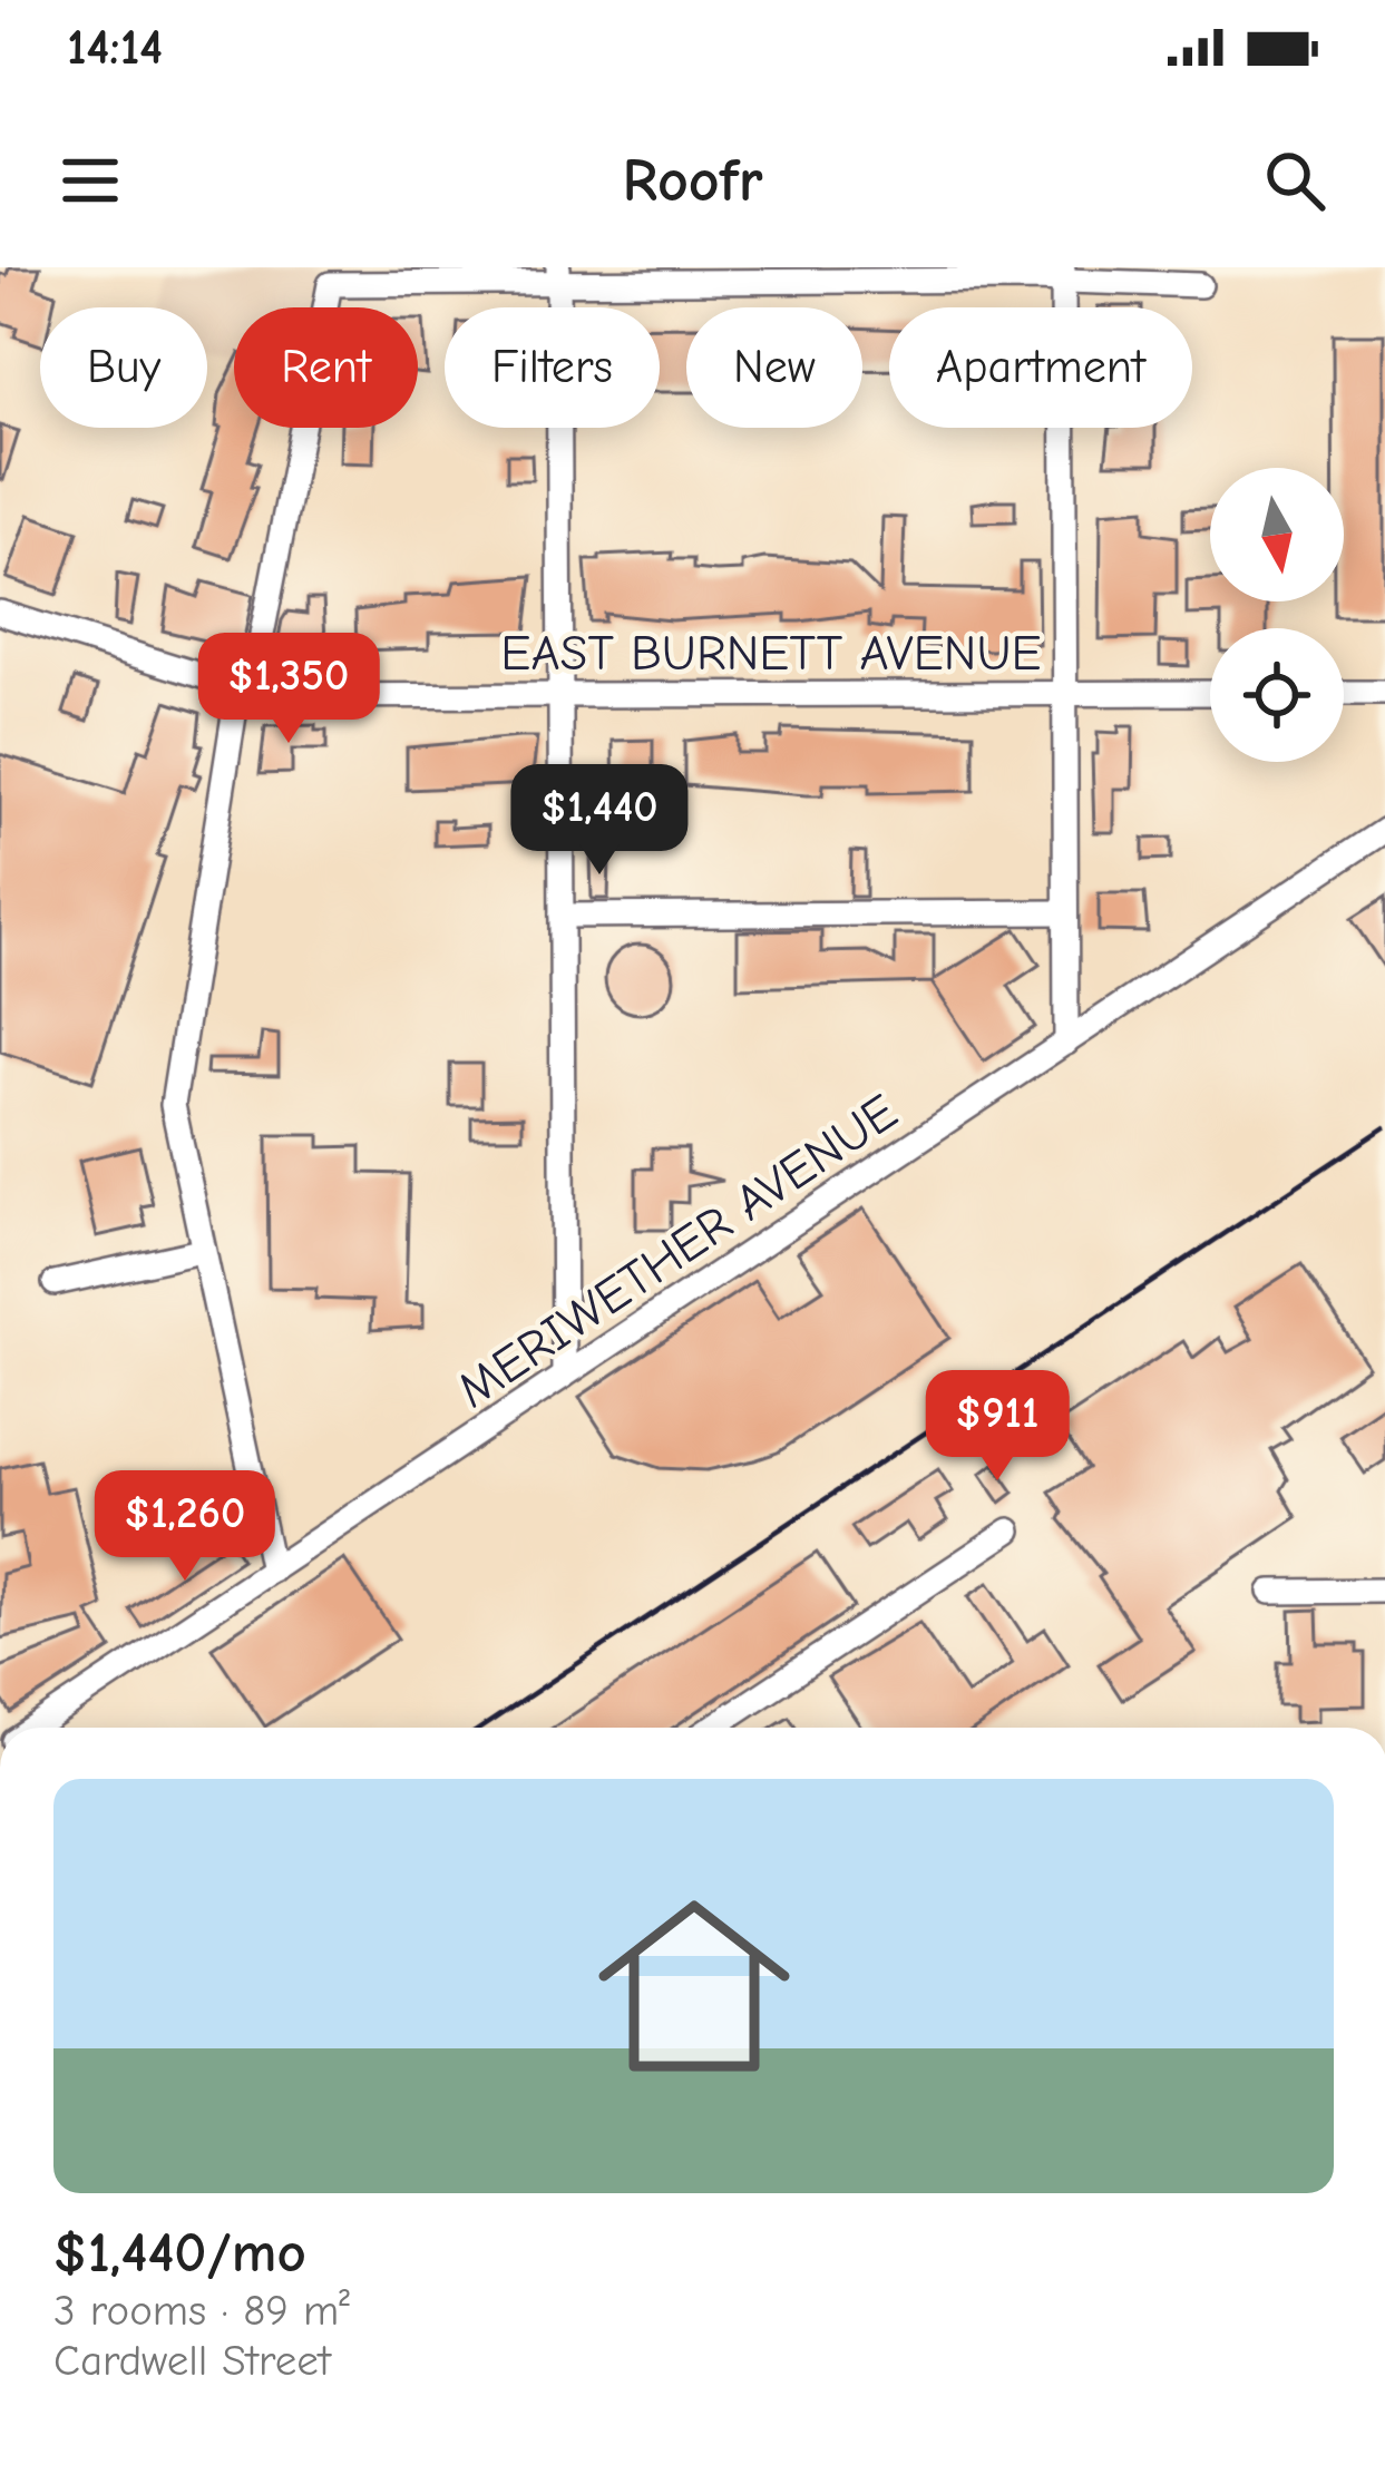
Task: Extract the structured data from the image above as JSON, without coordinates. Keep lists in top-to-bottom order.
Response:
{
  "streets": {
    "street": ["EAST BURNETT AVENUE", "MERIWETHER AVENUE"]
  },
  "north": "bottom",
  "page": {
    "status": "14:14",
    "header": "Roofr",
    "chip": [
      "Buy",
      "Rent",
      "Filters",
      "New",
      "Apartment"
    ],
    "price": [
      "$1,350",
      "$1,440",
      "$911",
      "$1,260"
    ],
    "list": [
      {
        "name": "$1,440/mo",
        "note": "3 rooms · 89 m² · Cardwell Street"
      }
    ]
  }
}
